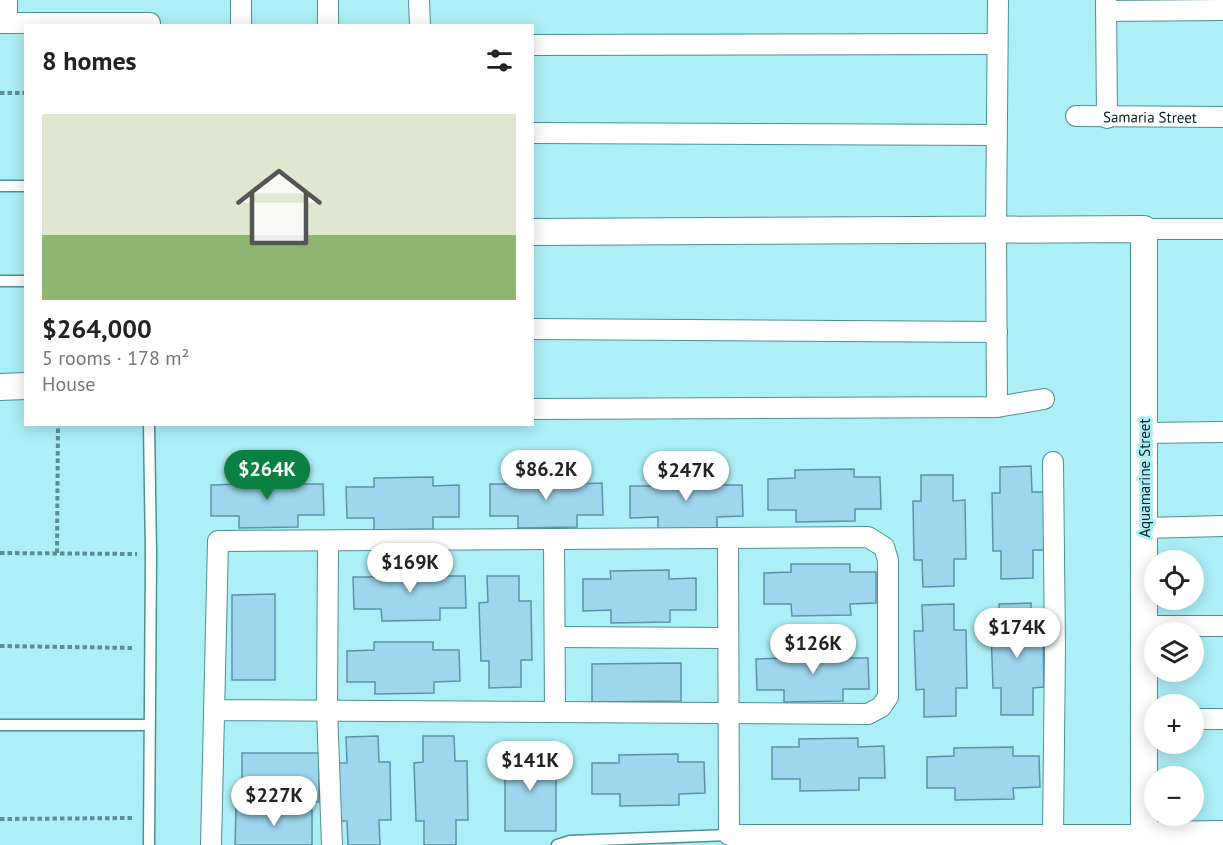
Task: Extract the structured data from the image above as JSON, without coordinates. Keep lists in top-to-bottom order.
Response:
{
  "streets": {
    "street": ["Samaria Street", "Aquamarine Street"]
  },
  "page": {
    "heading": "8 homes",
    "list": [
      {
        "name": "$264,000",
        "note": "5 rooms · 178 m² · House"
      }
    ],
    "price": [
      "$264K",
      "$86.2K",
      "$247K",
      "$169K",
      "$174K",
      "$126K",
      "$141K",
      "$227K"
    ],
    "map_buttons": ["+", "−"]
  }
}
